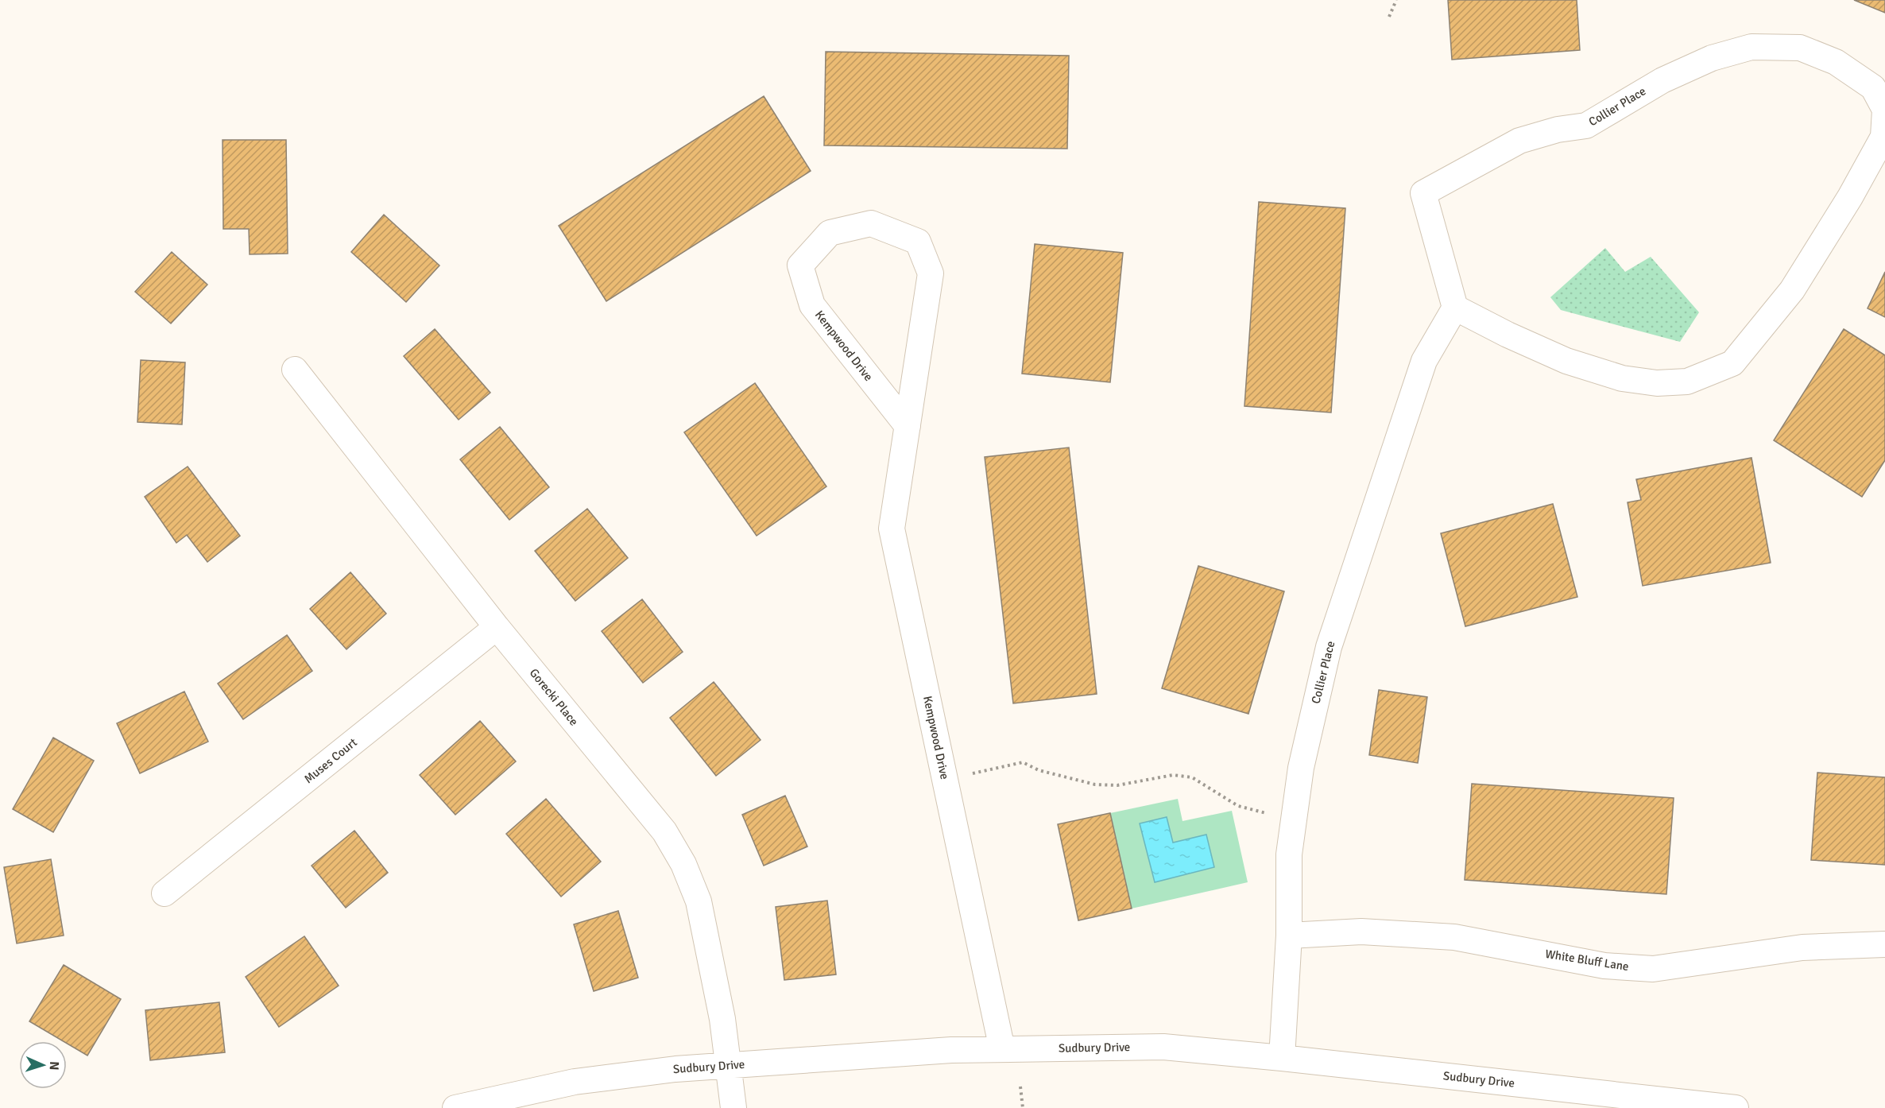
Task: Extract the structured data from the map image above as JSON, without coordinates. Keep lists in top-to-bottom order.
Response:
{
  "streets": {
    "street": [
      "Collier Place",
      "Kempwood Drive",
      "Gorecki Place",
      "Muses Court",
      "White Bluff Lane",
      "Sudbury Drive"
    ]
  },
  "crossings": [
    ["Collier Place", "White Bluff Lane"],
    ["Collier Place", "Sudbury Drive"],
    ["Kempwood Drive", "Sudbury Drive"],
    ["Gorecki Place", "Muses Court"],
    ["Gorecki Place", "Sudbury Drive"]
  ],
  "north": "right"
}
